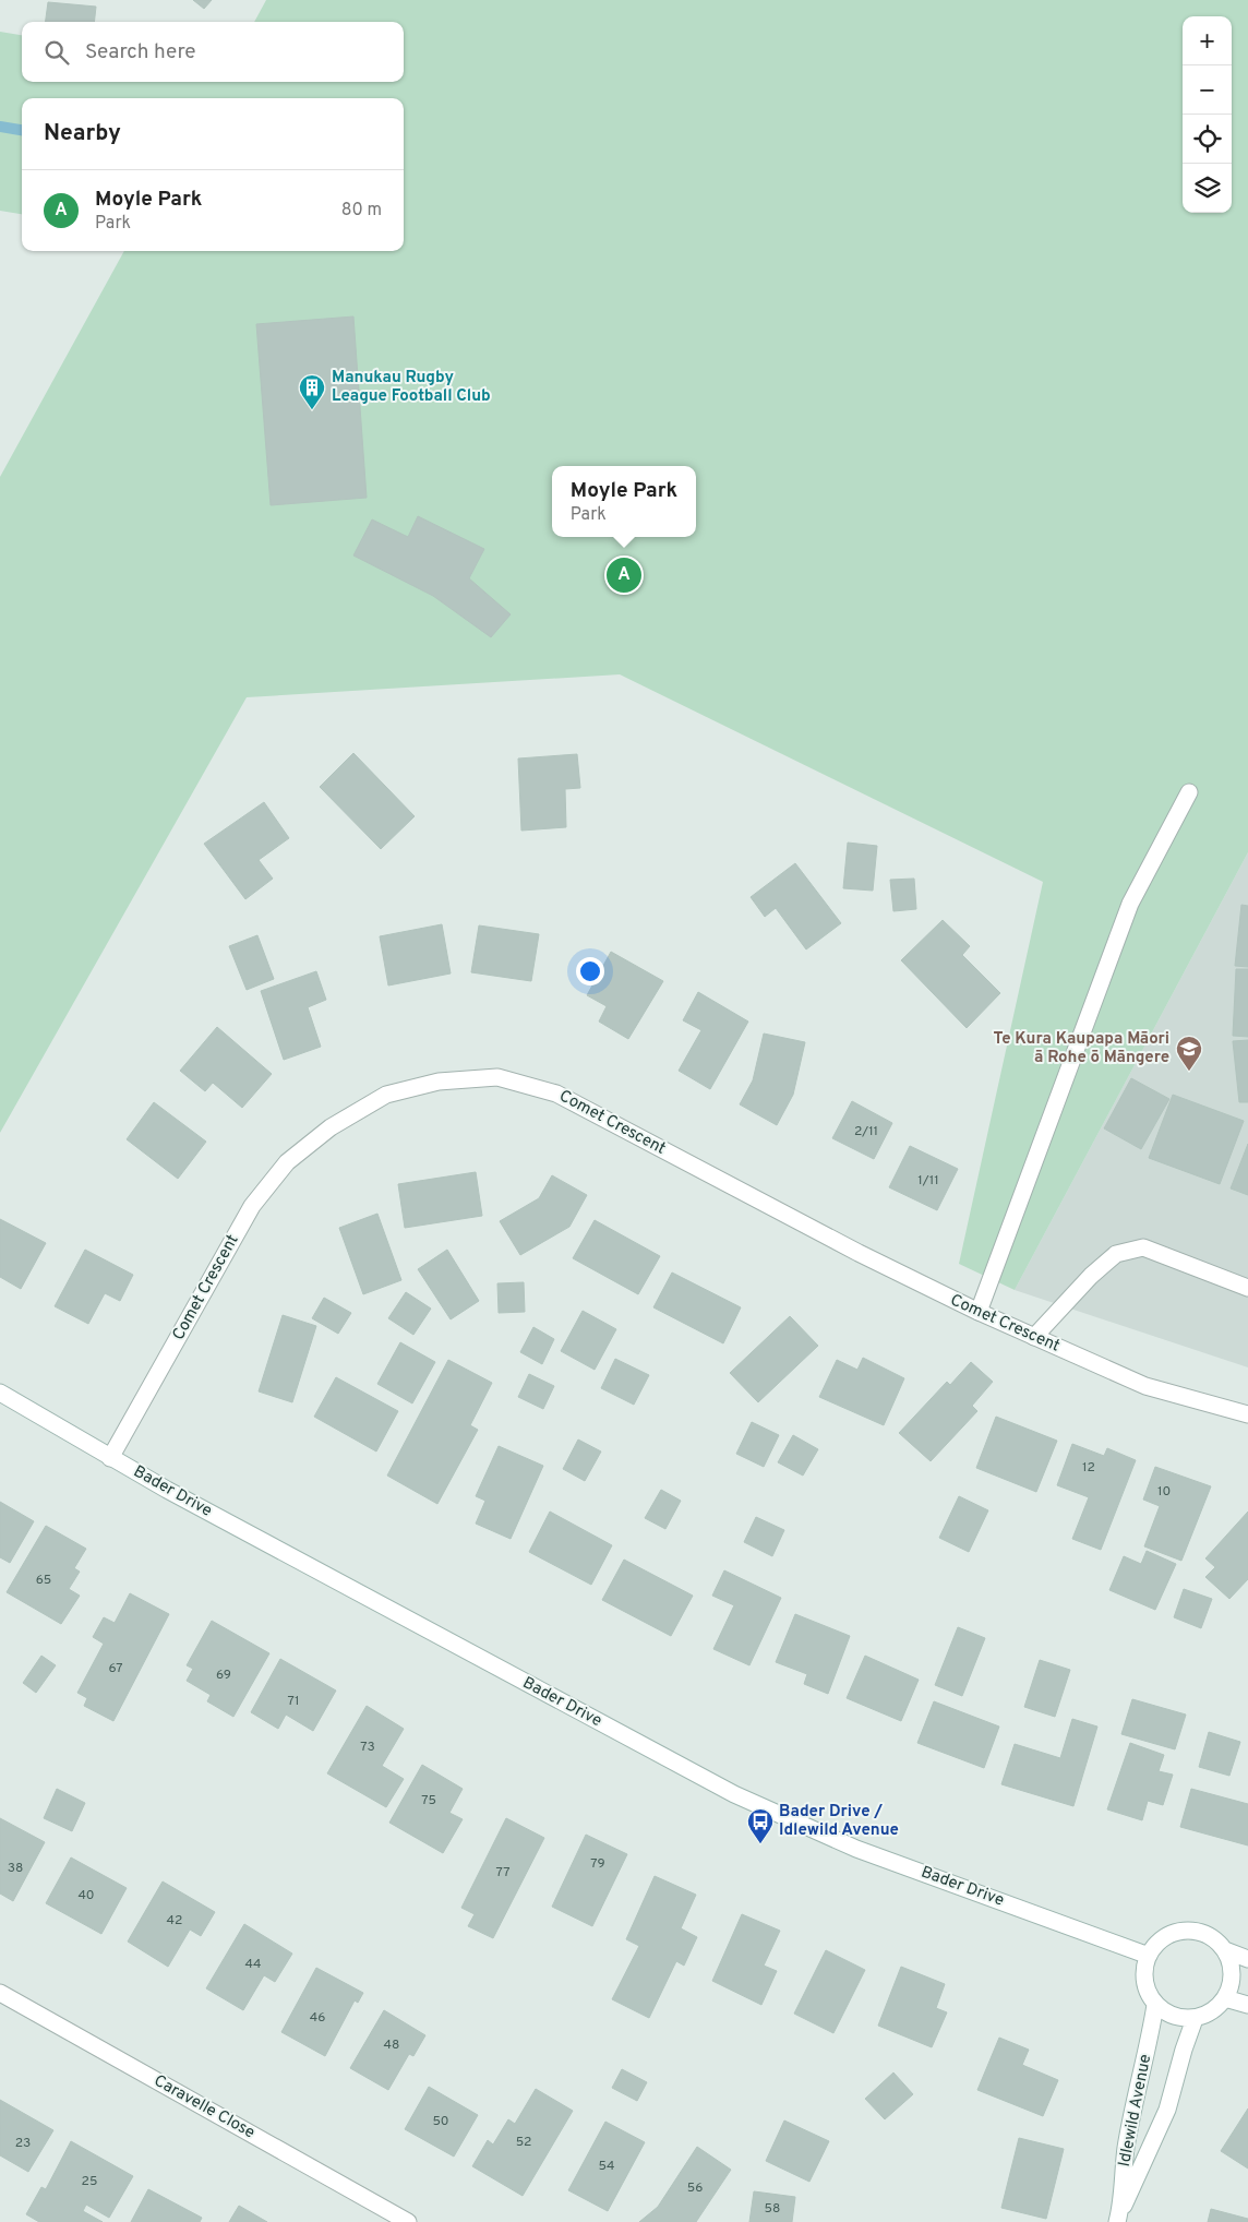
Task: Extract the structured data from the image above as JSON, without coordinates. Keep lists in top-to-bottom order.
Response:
{
  "streets": {
    "street": [
      "Comet Crescent",
      "Bader Drive",
      "Caravelle Close",
      "Idlewild Avenue"
    ]
  },
  "crossings": [
    ["Comet Crescent", "Bader Drive"],
    ["Bader Drive", "Idlewild Avenue"]
  ],
  "places": {
    "building": ["Manukau Rugby League Football Club"],
    "school or university": ["Te Kura Kaupapa Māori ā Rohe ō Māngere"],
    "bus stop": ["Bader Drive / Idlewild Avenue"]
  },
  "house_numbers": [
    "2/11",
    "1/11",
    "12",
    "10",
    "65",
    "67",
    "69",
    "71",
    "73",
    "75",
    "79",
    "38",
    "77",
    "40",
    "42",
    "44",
    "46",
    "48",
    "50",
    "52",
    "23",
    "54",
    "25",
    "56",
    "58"
  ],
  "page": {
    "map_buttons": ["+", "−"],
    "search": "Search here",
    "heading": "Nearby",
    "list": [
      {
        "mark": "A",
        "name": "Moyle Park",
        "note": "Park",
        "value": "80 m"
      }
    ],
    "popup": ["Moyle Park", "Park"],
    "pins": "A"
  }
}
